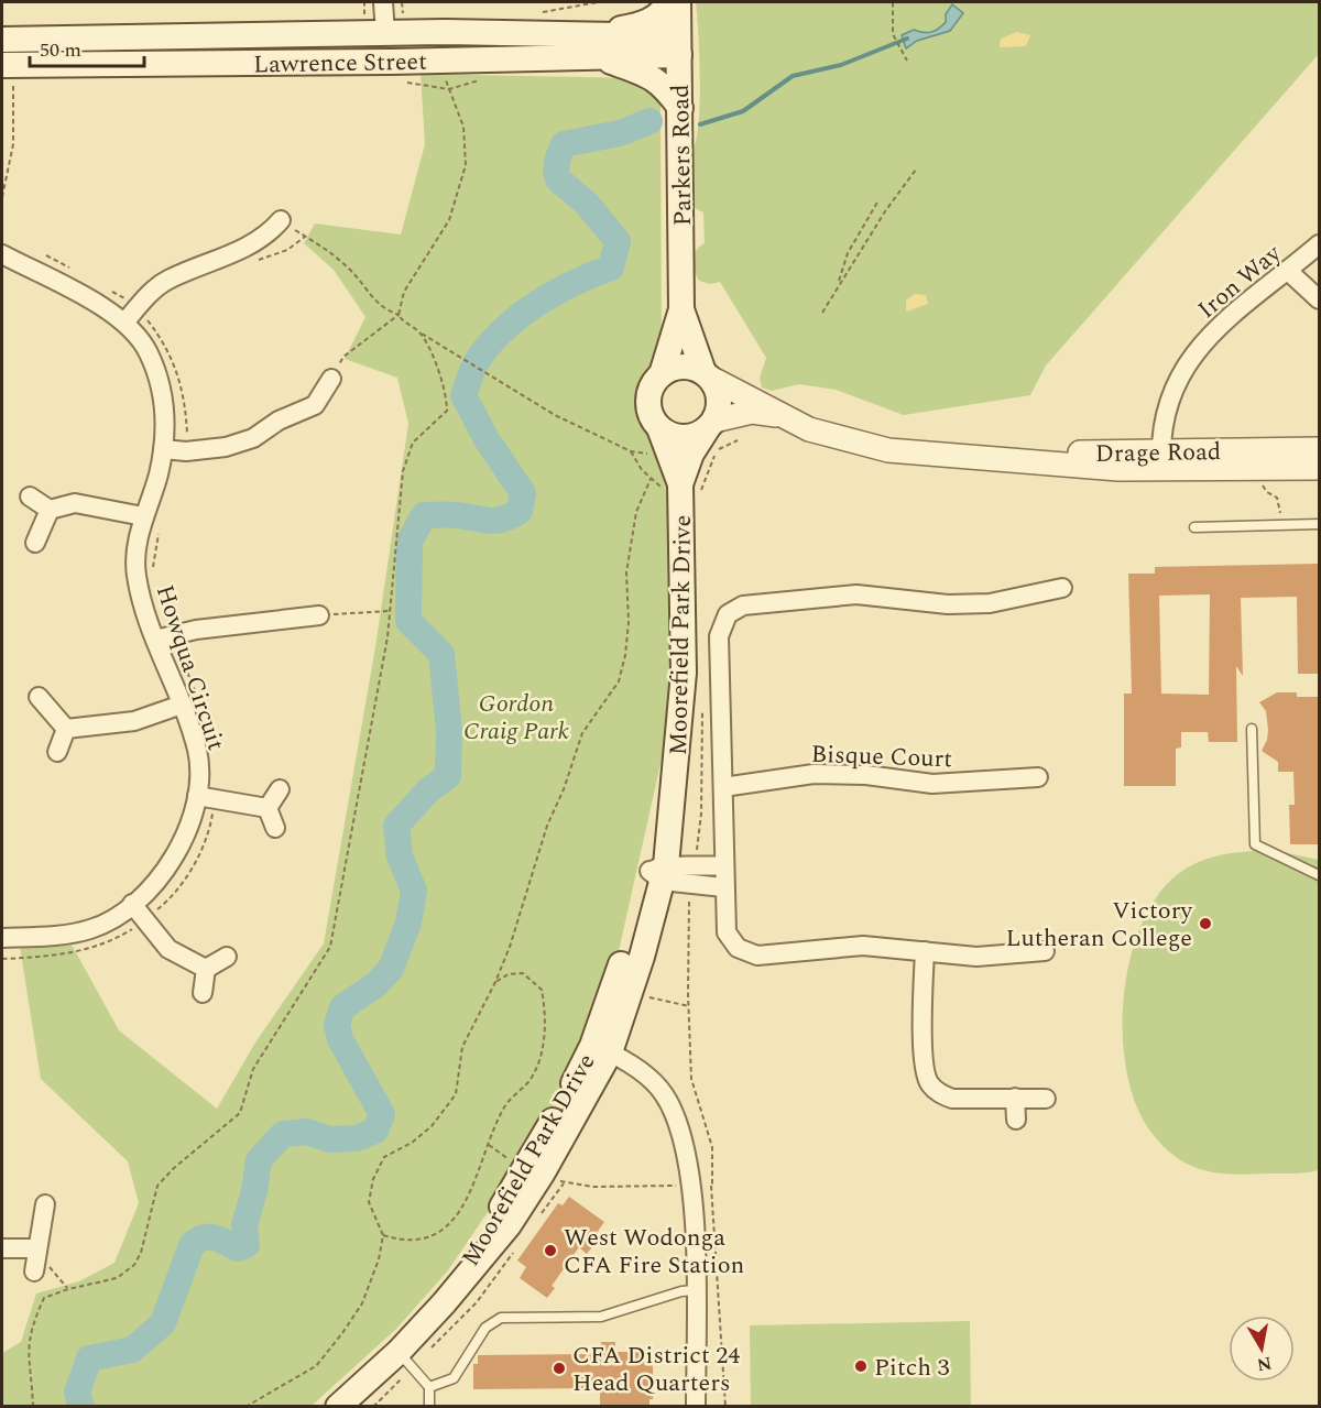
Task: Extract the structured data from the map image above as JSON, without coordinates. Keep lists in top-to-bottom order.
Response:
{
  "streets": {
    "main road": ["Lawrence Street", "Parkers Road", "Moorefield Park Drive"],
    "street": [
      "Iron Way",
      "Drage Road",
      "Howqua Circuit",
      "Bisque Court"
    ]
  },
  "crossings": [
    ["Lawrence Street", "Parkers Road"],
    ["Parkers Road", "Drage Road"],
    ["Iron Way", "Drage Road"]
  ],
  "parks": ["Gordon Craig Park"],
  "places": [
    "Victory Lutheran College",
    "West Wodonga CFA Fire Station",
    "Pitch 3",
    "CFA District 24 Head Quarters"
  ],
  "scale_bar": "50 m",
  "north": "bottom"
}
